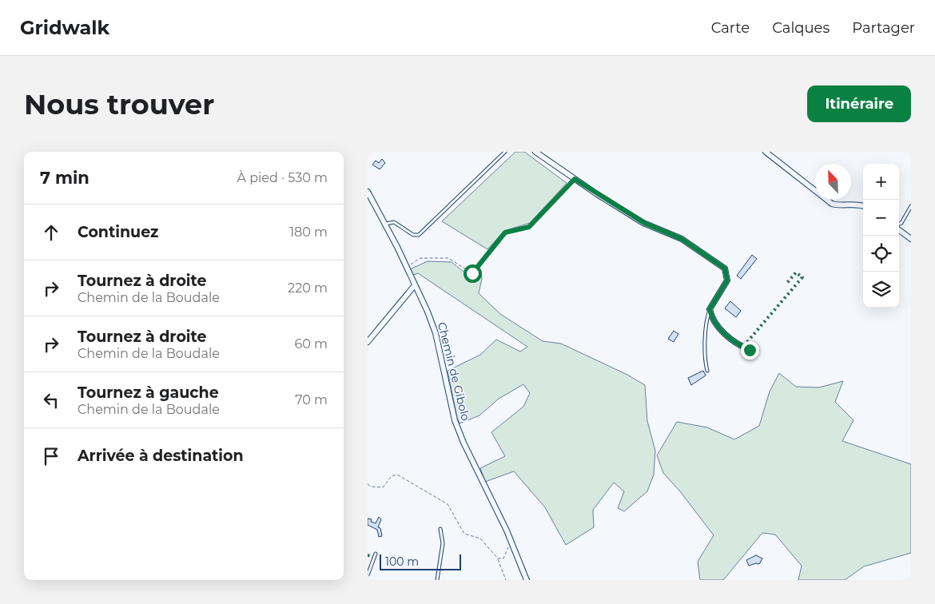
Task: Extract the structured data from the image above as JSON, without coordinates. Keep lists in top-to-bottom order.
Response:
{
  "streets": {
    "street": ["Chemin de Gibolo"]
  },
  "scale_bar": "100 m",
  "north": "top left",
  "page": {
    "header": "Gridwalk",
    "nav": ["Carte", "Calques", "Partager"],
    "buttons": "Itinéraire",
    "title": "Nous trouver",
    "heading": ["7 min", "À pied · 530 m"],
    "map_buttons": ["+", "−"],
    "list": [
      ["Continuez", "180 m"],
      ["Tournez à droite", "Chemin de la Boudale", "220 m"],
      ["Tournez à droite", "Chemin de la Boudale", "60 m"],
      ["Tournez à gauche", "Chemin de la Boudale", "70 m"],
      "Arrivée à destination"
    ],
    "scale": "100 m"
  }
}
